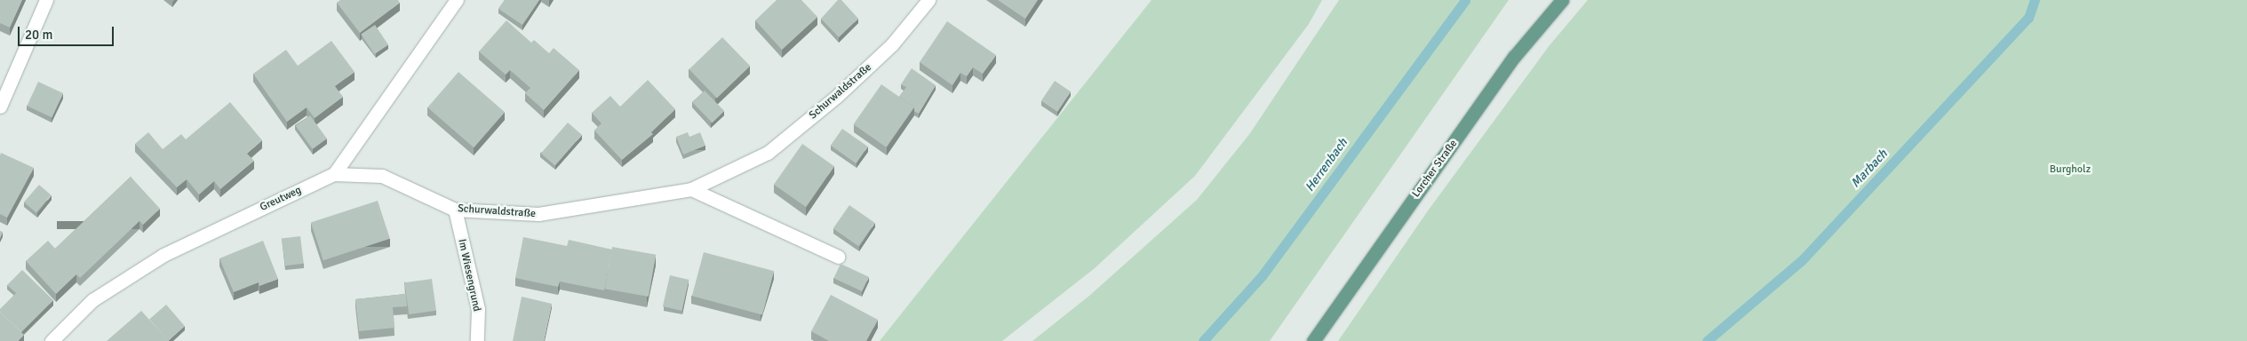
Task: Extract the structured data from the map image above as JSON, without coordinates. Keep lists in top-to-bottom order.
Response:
{
  "streets": {
    "main road": ["Lorcher Straße"],
    "street": ["Schurwaldstraße", "Greutweg", "Im Wiesengrund"]
  },
  "crossings": [
    ["Schurwaldstraße", "Greutweg"],
    ["Schurwaldstraße", "Im Wiesengrund"]
  ],
  "water": ["Herrenbach", "Marbach"],
  "parks": ["Burgholz"],
  "scale_bar": "20 m"
}
